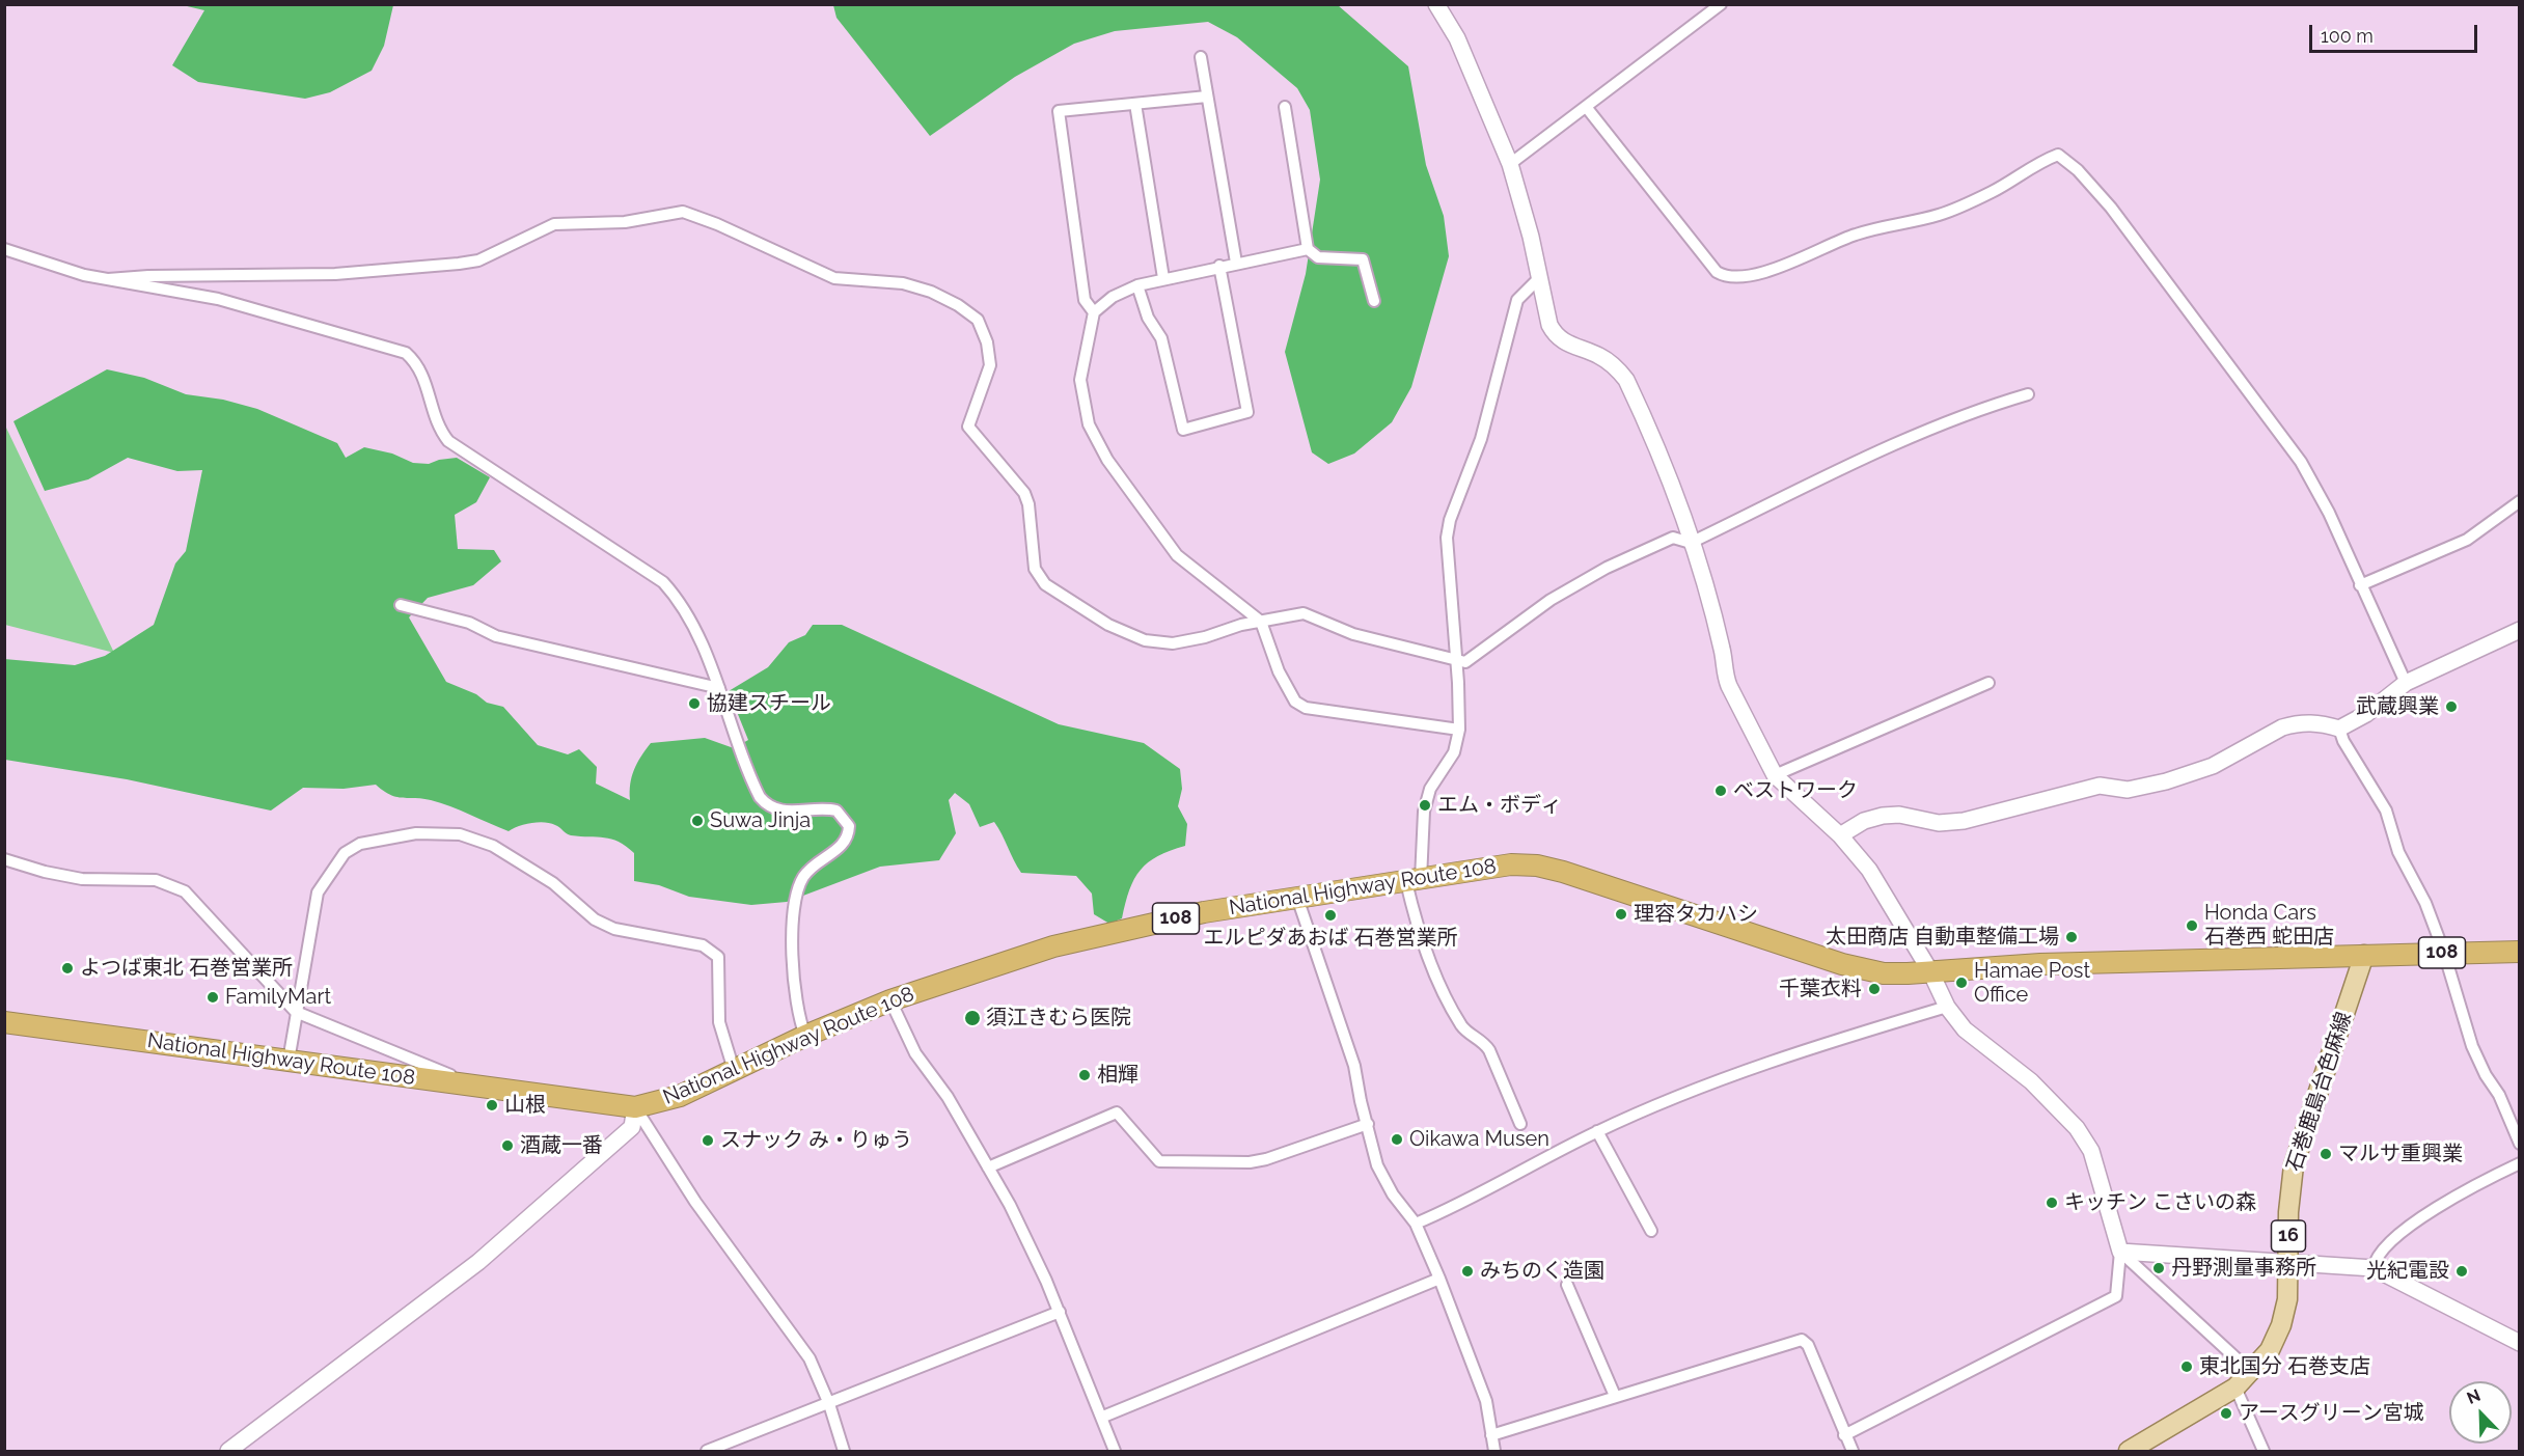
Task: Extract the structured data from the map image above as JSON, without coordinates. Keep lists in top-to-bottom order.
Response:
{
  "streets": {
    "highway": ["National Highway Route 108", "108"],
    "main road": ["石巻鹿島台色麻線", "16"]
  },
  "crossings": [
    ["National Highway Route 108", "石巻鹿島台色麻線"]
  ],
  "places": [
    "協建スチール",
    "武蔵興業",
    "ベストワーク",
    "エム・ボディ",
    "Suwa Jinja",
    "理容タカハシ",
    "エルピダあおば 石巻営業所",
    "Honda Cars 石巻西 蛇田店",
    "太田商店 自動車整備工場",
    "よつば東北 石巻営業所",
    "Hamae Post Office",
    "千葉衣料",
    "FamilyMart",
    "須江きむら医院",
    "相輝",
    "山根",
    "Oikawa Musen",
    "スナック み・りゅう",
    "酒蔵一番",
    "マルサ重興業",
    "キッチン こさいの森",
    "丹野測量事務所",
    "みちのく造園",
    "光紀電設",
    "東北国分 石巻支店",
    "アースグリーン宮城"
  ],
  "scale_bar": "100 m",
  "north": "top left"
}
